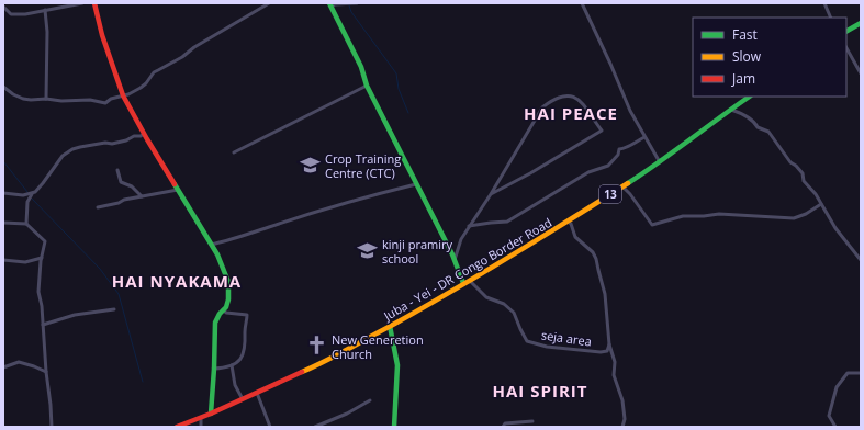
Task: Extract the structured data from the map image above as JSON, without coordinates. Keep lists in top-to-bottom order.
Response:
{
  "streets": {
    "street": ["13", "Juba - Yei - DR Congo Border Road", "seja area"]
  },
  "crossings": [
    ["Juba - Yei - DR Congo Border Road", "seja area"]
  ],
  "districts": ["HAI PEACE", "HAI NYAKAMA", "HAI SPIRIT"],
  "places": {
    "school or university": ["Crop Training Centre (CTC)", "kinji pramiry school"],
    "church": ["New Generetion Church"]
  },
  "legend": ["Fast", "Slow", "Jam"]
}
